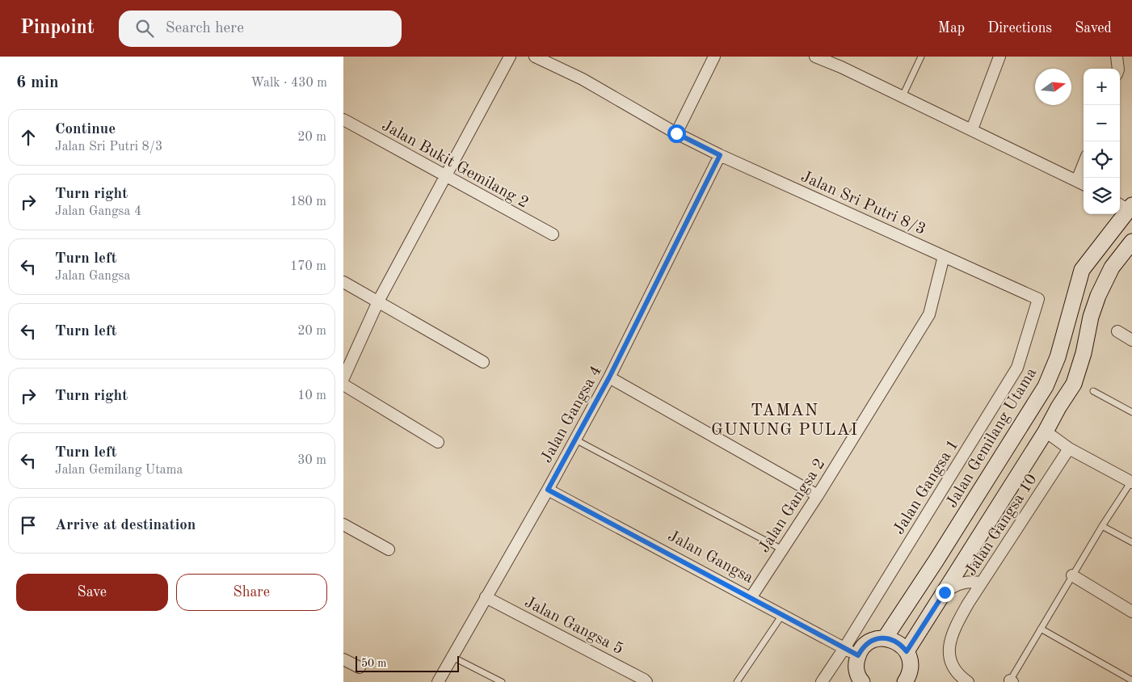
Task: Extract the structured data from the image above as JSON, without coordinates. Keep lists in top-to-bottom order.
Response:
{
  "streets": {
    "main road": ["Jalan Gemilang Utama"],
    "street": [
      "Jalan Bukit Gemilang 2",
      "Jalan Sri Putri 8/3",
      "Jalan Gangsa 4",
      "Jalan Gangsa 1",
      "Jalan Gangsa 2",
      "Jalan Gangsa 10",
      "Jalan Gangsa",
      "Jalan Gangsa 5"
    ]
  },
  "crossings": [
    ["Jalan Sri Putri 8/3", "Jalan Gangsa 4"],
    ["Jalan Sri Putri 8/3", "Jalan Gangsa 1"],
    ["Jalan Sri Putri 8/3", "Jalan Gangsa 2"],
    ["Jalan Gangsa 4", "Jalan Gangsa"],
    ["Jalan Gangsa 4", "Jalan Gangsa 5"],
    ["Jalan Gangsa 1", "Jalan Gangsa"],
    ["Jalan Gangsa 2", "Jalan Gangsa"]
  ],
  "districts": ["TAMAN GUNUNG PULAI"],
  "scale_bar": "50 m",
  "north": "right",
  "page": {
    "header": "Pinpoint",
    "search": "Search here",
    "nav": ["Map", "Directions", "Saved"],
    "heading": ["6 min", "Walk · 430 m"],
    "map_buttons": ["+", "−"],
    "list": [
      ["Continue", "Jalan Sri Putri 8/3", "20 m"],
      ["Turn right", "Jalan Gangsa 4", "180 m"],
      ["Turn left", "Jalan Gangsa", "170 m"],
      ["Turn left", "20 m"],
      ["Turn right", "10 m"],
      ["Turn left", "Jalan Gemilang Utama", "30 m"],
      "Arrive at destination"
    ],
    "buttons": ["Save", "Share"],
    "scale": "50 m"
  }
}
